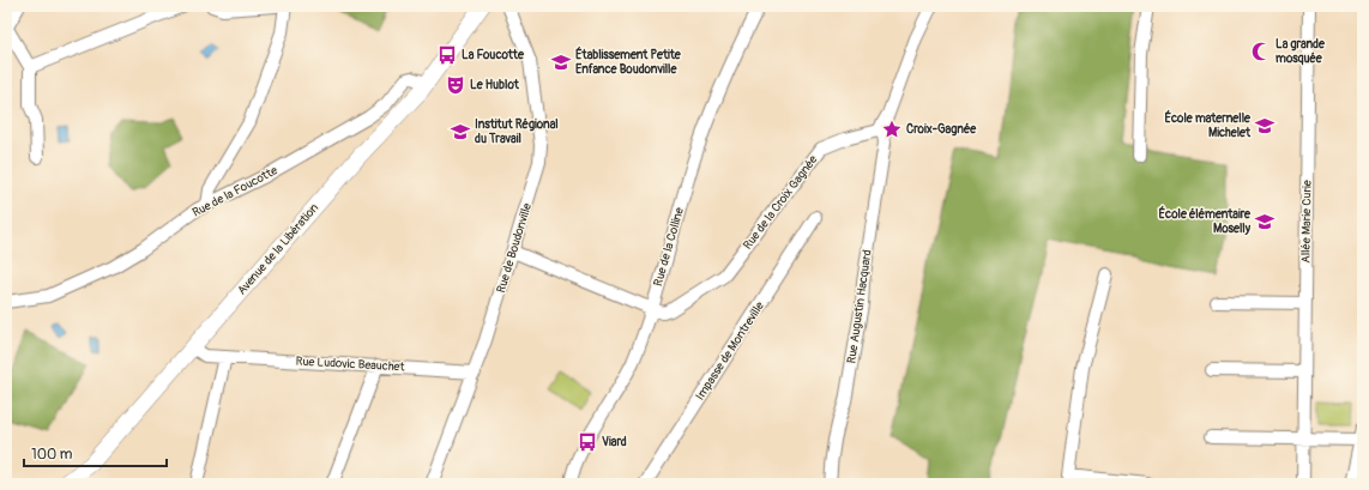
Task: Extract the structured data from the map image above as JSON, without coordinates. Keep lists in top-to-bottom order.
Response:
{
  "streets": {
    "main road": ["Avenue de la Libération"],
    "street": [
      "Rue de la Foucotte",
      "Rue de la Croix Gagnée",
      "Allée Marie Curie",
      "Rue de la Colline",
      "Rue de Boudonville",
      "Rue Augustin Hacquard",
      "Impasse de Montreville",
      "Rue Ludovic Beauchet"
    ]
  },
  "crossings": [
    ["Rue de la Foucotte", "Avenue de la Libération"],
    ["Rue de la Croix Gagnée", "Rue de la Colline"],
    ["Rue de la Croix Gagnée", "Rue Augustin Hacquard"],
    ["Rue de Boudonville", "Rue Ludovic Beauchet"],
    ["Avenue de la Libération", "Rue Ludovic Beauchet"]
  ],
  "places": {
    "mosque": ["La grande mosquée"],
    "bus stop": ["La Foucotte", "Viard"],
    "school or university": [
      "Établissement Petite Enfance Boudonville",
      "École maternelle Michelet",
      "Institut Régional du Travail",
      "École élémentaire Moselly"
    ],
    "theatre": ["Le Hublot"],
    "place": ["Croix-Gagnée"]
  },
  "scale_bar": "100 m"
}
